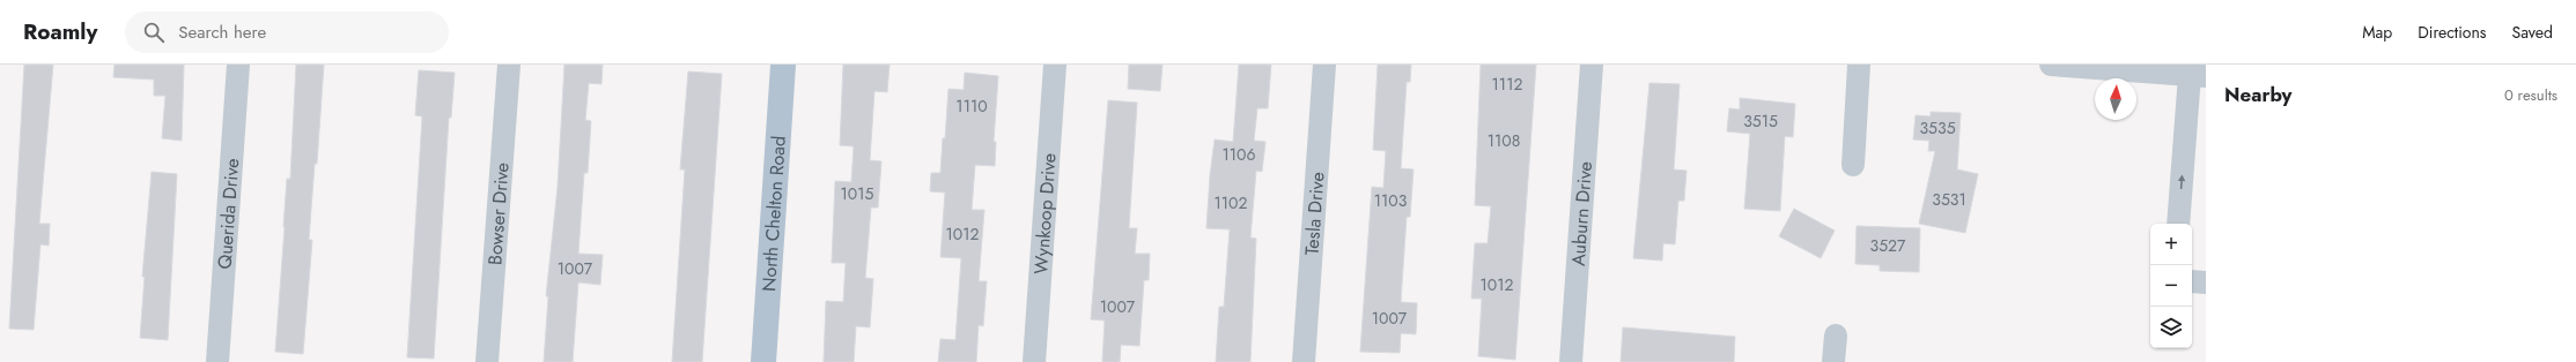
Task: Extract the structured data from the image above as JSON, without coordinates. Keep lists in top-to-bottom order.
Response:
{
  "streets": {
    "main road": ["North Chelton Road"],
    "street": [
      "Querida Drive",
      "Bowser Drive",
      "Wynkoop Drive",
      "Tesla Drive",
      "Auburn Drive"
    ]
  },
  "house_numbers": [
    "1112",
    "1110",
    "3515",
    "3535",
    "1108",
    "1106",
    "1015",
    "3531",
    "1103",
    "1102",
    "1012",
    "3527",
    "1007",
    "1012",
    "1007",
    "1007"
  ],
  "north": "top",
  "page": {
    "header": "Roamly",
    "search": "Search here",
    "nav": ["Map", "Directions", "Saved"],
    "heading": ["Nearby", "0 results"],
    "map_buttons": ["+", "−"]
  }
}
